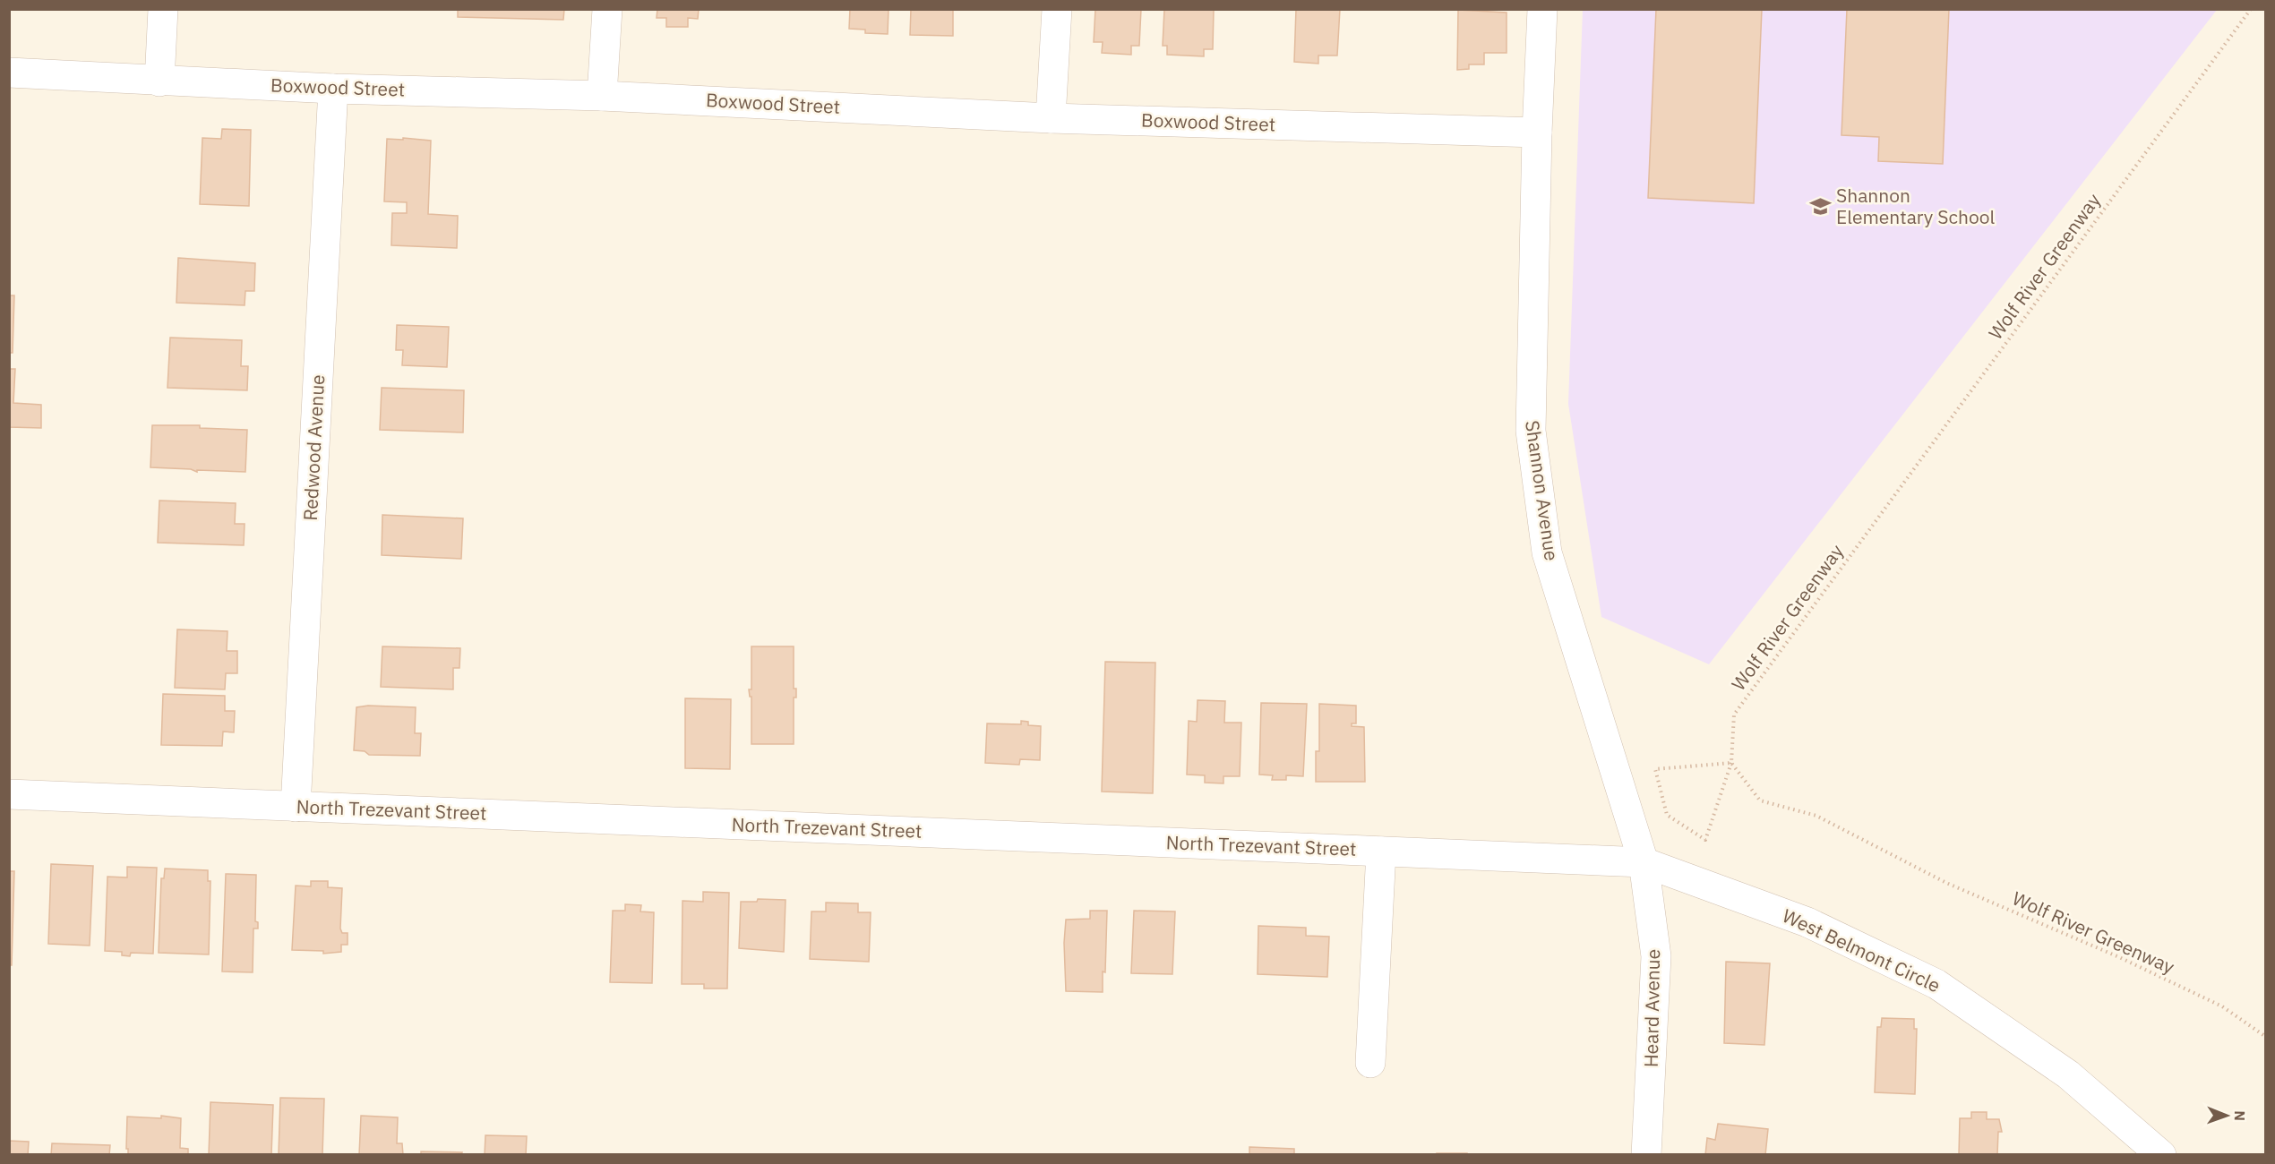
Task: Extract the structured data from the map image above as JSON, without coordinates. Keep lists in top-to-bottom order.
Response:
{
  "streets": {
    "street": [
      "Boxwood Street",
      "Redwood Avenue",
      "Shannon Avenue",
      "North Trezevant Street",
      "West Belmont Circle",
      "Heard Avenue"
    ],
    "path": ["Wolf River Greenway"]
  },
  "crossings": [
    ["Boxwood Street", "Redwood Avenue"],
    ["Boxwood Street", "Shannon Avenue"],
    ["Redwood Avenue", "North Trezevant Street"],
    ["Shannon Avenue", "North Trezevant Street"],
    ["Shannon Avenue", "West Belmont Circle"],
    ["Shannon Avenue", "Heard Avenue"],
    ["North Trezevant Street", "West Belmont Circle"],
    ["North Trezevant Street", "Heard Avenue"],
    ["West Belmont Circle", "Heard Avenue"]
  ],
  "places": {
    "school or university": ["Shannon Elementary School"]
  },
  "north": "right"
}
